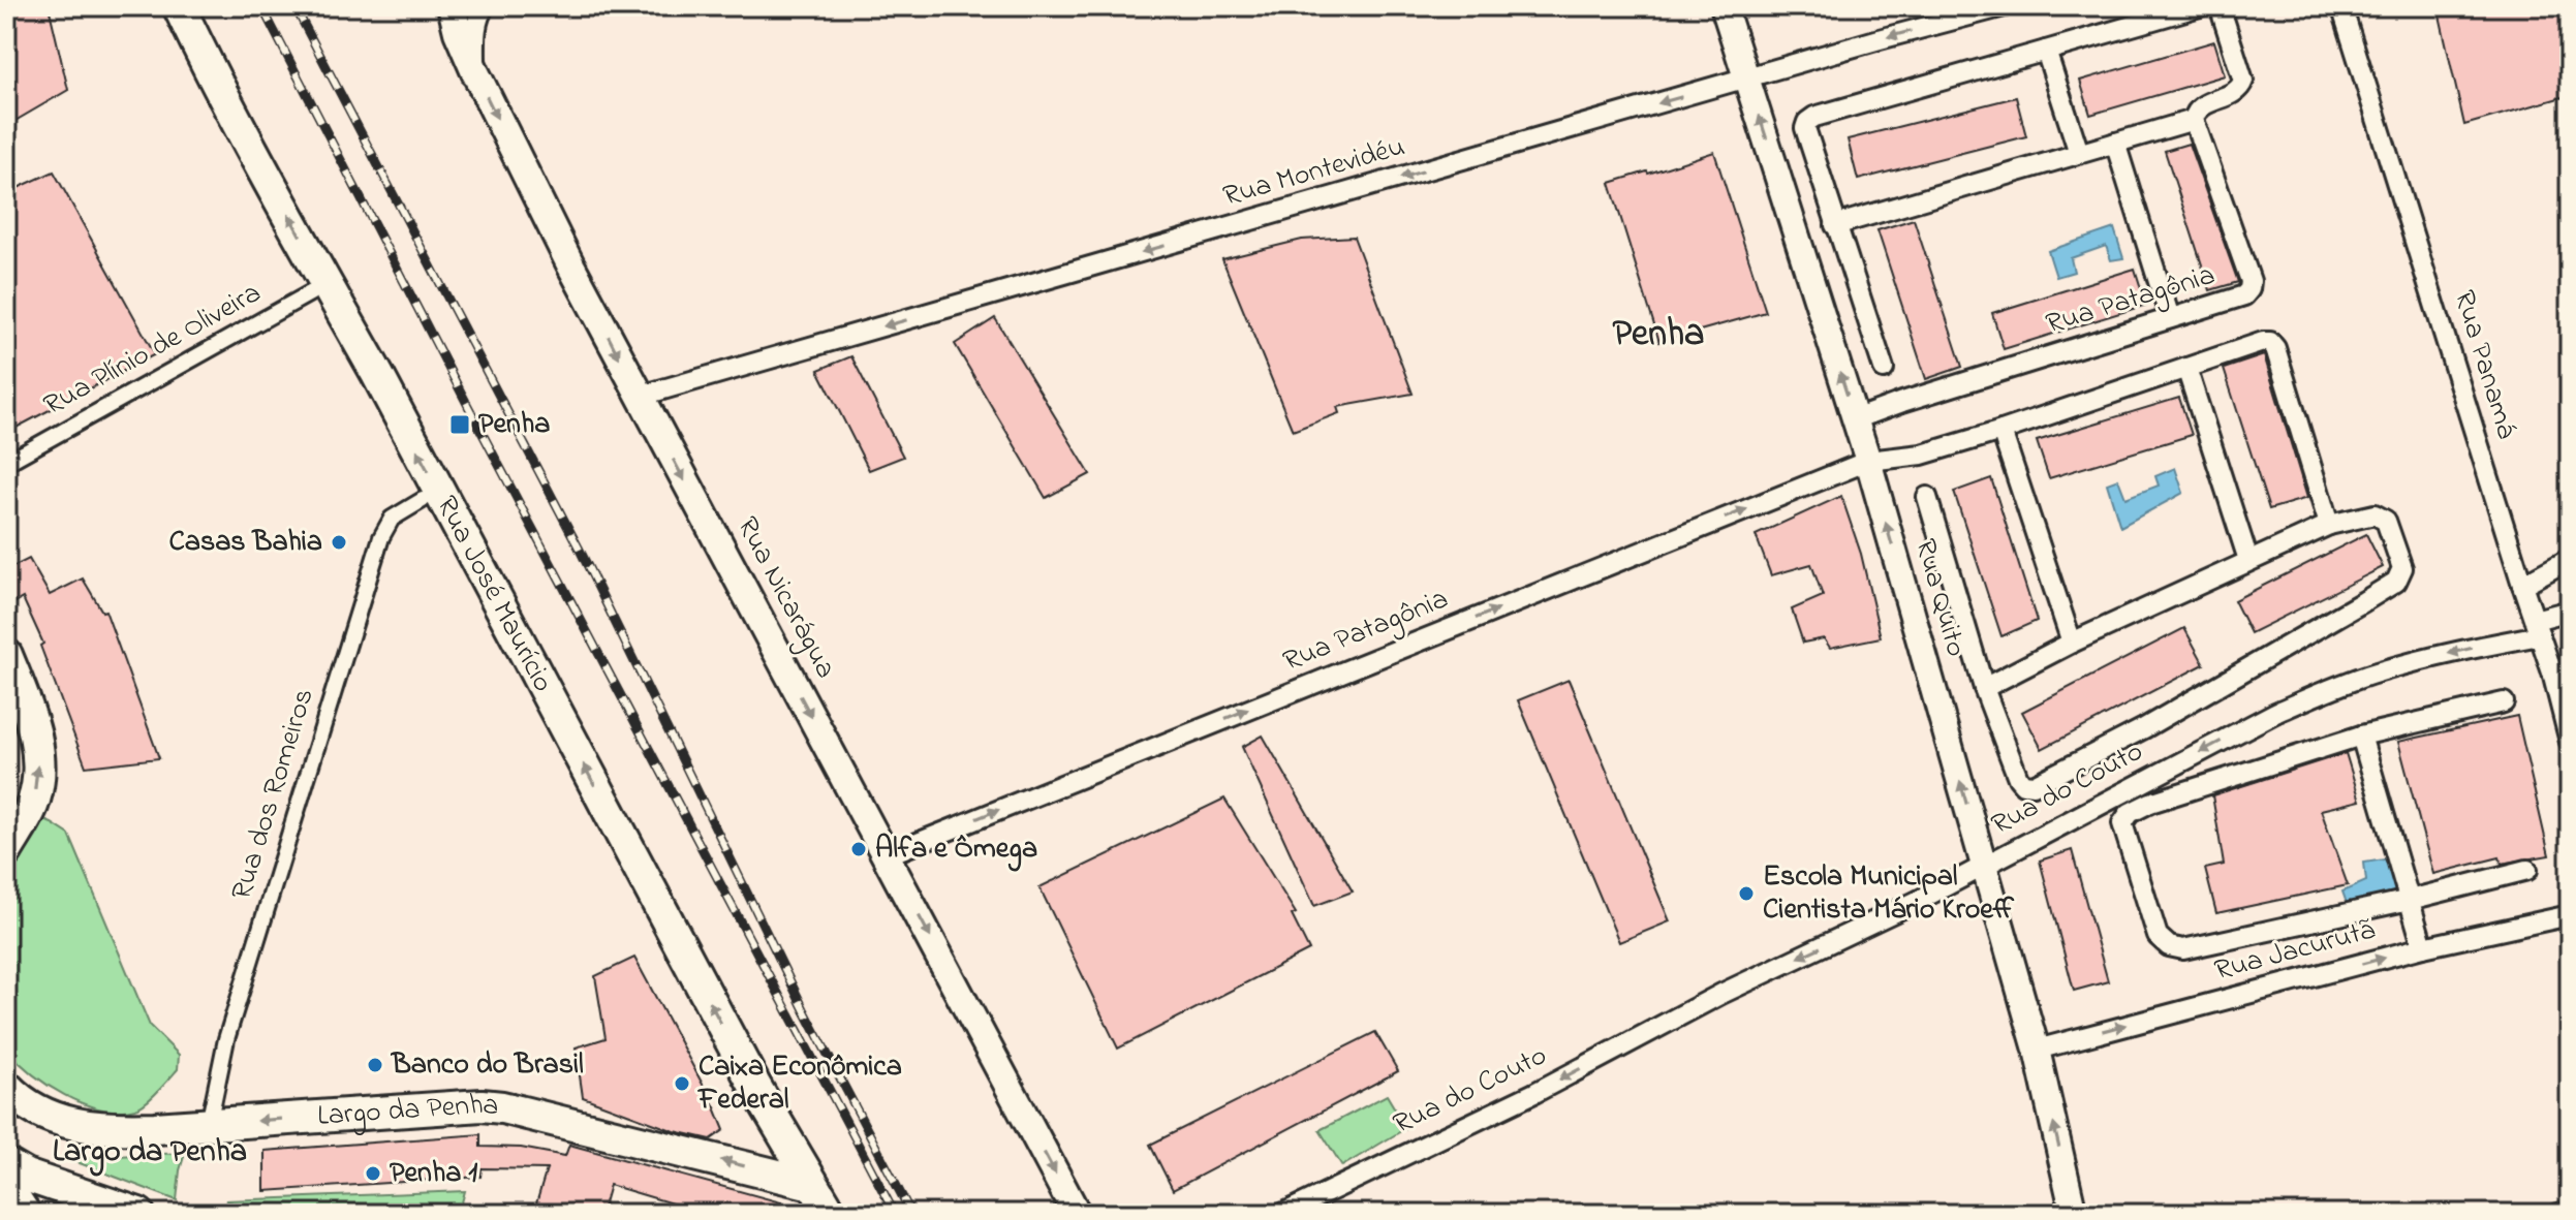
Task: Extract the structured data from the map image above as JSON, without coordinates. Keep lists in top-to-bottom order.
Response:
{
  "streets": {
    "main road": ["Rua José Maurício", "Rua Nicarágua", "Largo da Penha"],
    "street": [
      "Rua Montevidéu",
      "Rua Patagônia",
      "Rua Plínio de Oliveira",
      "Rua Panamá",
      "Rua Quito",
      "Rua do Couto",
      "Rua dos Romeiros",
      "Rua Jacurutã"
    ]
  },
  "crossings": [
    ["Rua Montevidéu", "Rua Nicarágua"],
    ["Rua Montevidéu", "Rua Quito"],
    ["Rua Patagônia", "Rua Nicarágua"],
    ["Rua Patagônia", "Rua Quito"],
    ["Rua Plínio de Oliveira", "Rua José Maurício"],
    ["Rua Panamá", "Rua do Couto"],
    ["Rua José Maurício", "Largo da Penha"],
    ["Rua Quito", "Rua do Couto"],
    ["Rua Quito", "Rua Jacurutã"],
    ["Rua dos Romeiros", "Largo da Penha"]
  ],
  "one_way": [
    "Rua Montevidéu",
    "Rua Patagônia",
    "Rua José Maurício",
    "Rua Nicarágua",
    "Rua Jacurutã",
    "Largo da Penha"
  ],
  "districts": ["Penha", "Largo da Penha"],
  "places": {
    "transit": ["Penha"],
    "other": [
      "Casas Bahia",
      "Alfa e Ômega",
      "Escola Municipal Cientista Mário Kroeff",
      "Banco do Brasil",
      "Caixa Econômica Federal",
      "Penha 1"
    ]
  }
}
